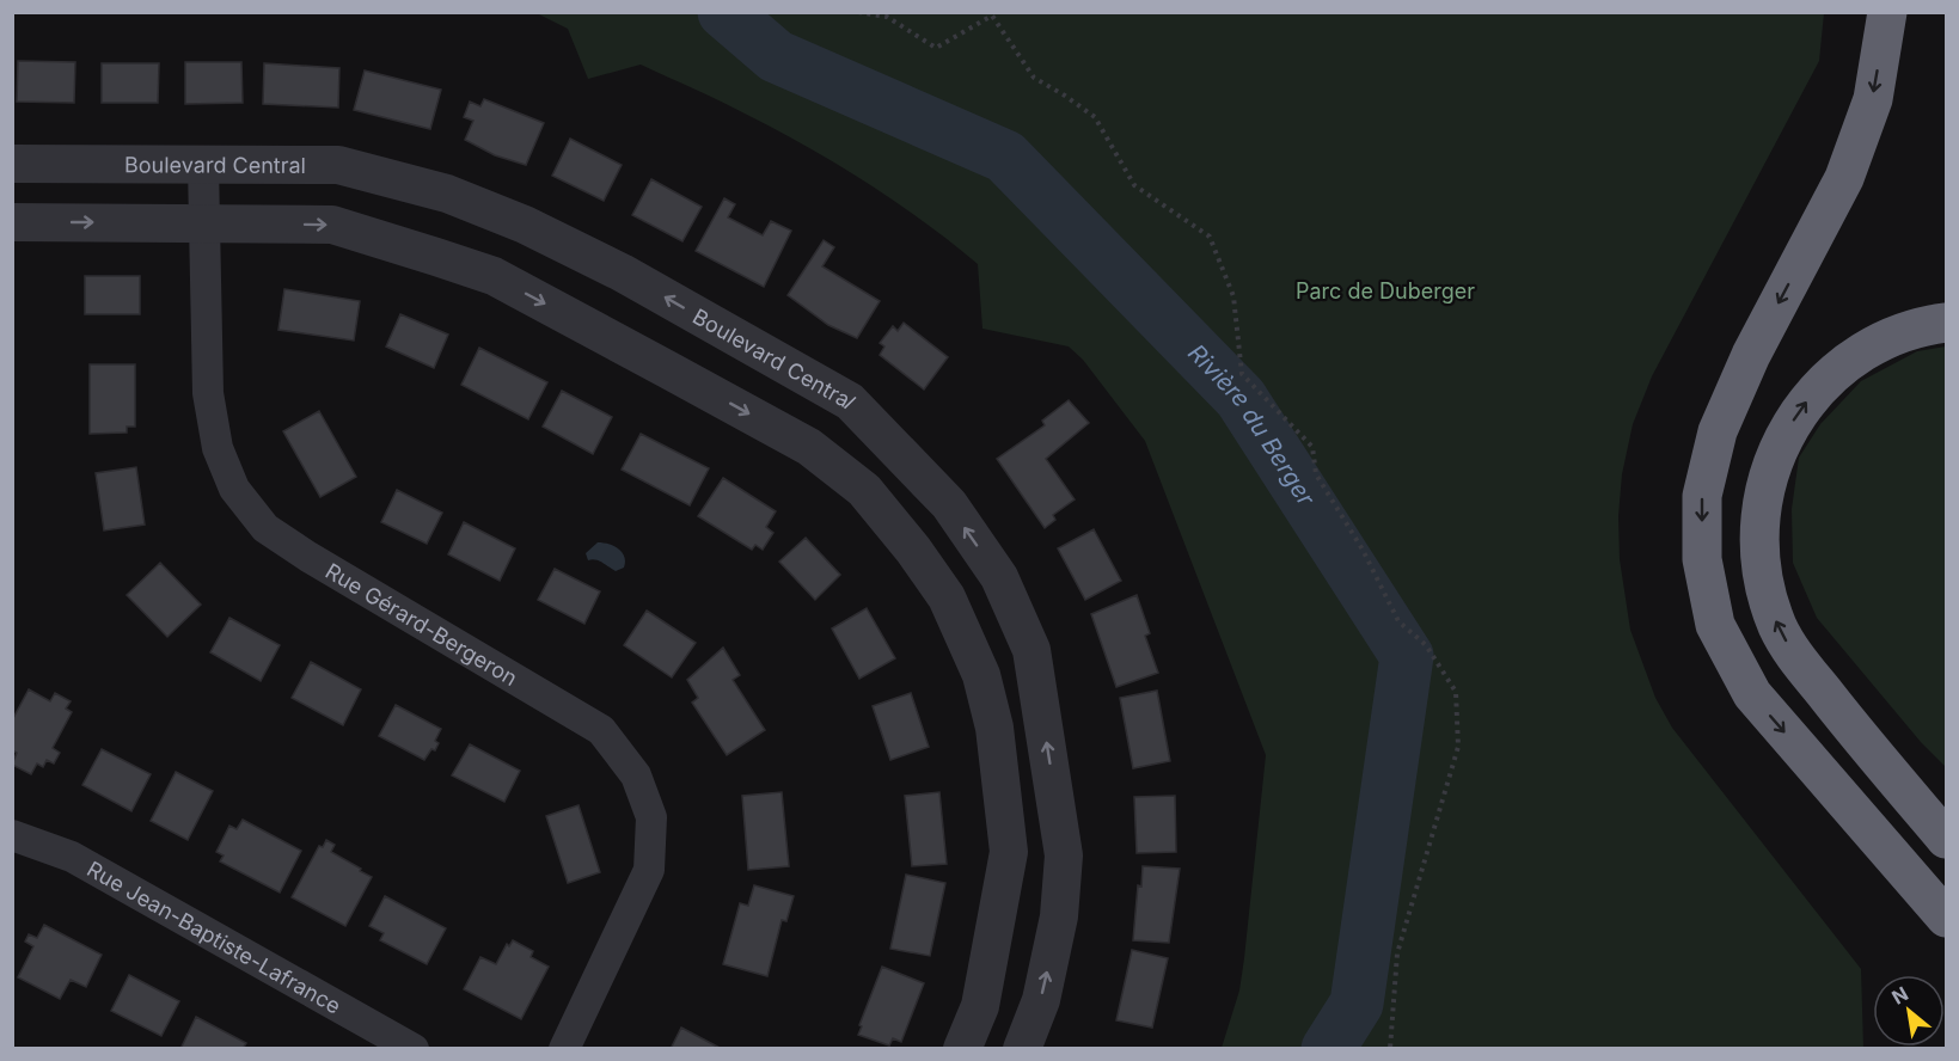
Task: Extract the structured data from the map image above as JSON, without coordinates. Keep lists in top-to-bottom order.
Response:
{
  "streets": {
    "street": ["Boulevard Central", "Rue Gérard-Bergeron", "Rue Jean-Baptiste-Lafrance"]
  },
  "crossings": [
    ["Boulevard Central", "Rue Gérard-Bergeron"]
  ],
  "one_way": ["Boulevard Central"],
  "water": ["Rivière du Berger"],
  "parks": ["Parc de Duberger"],
  "north": "top left"
}
